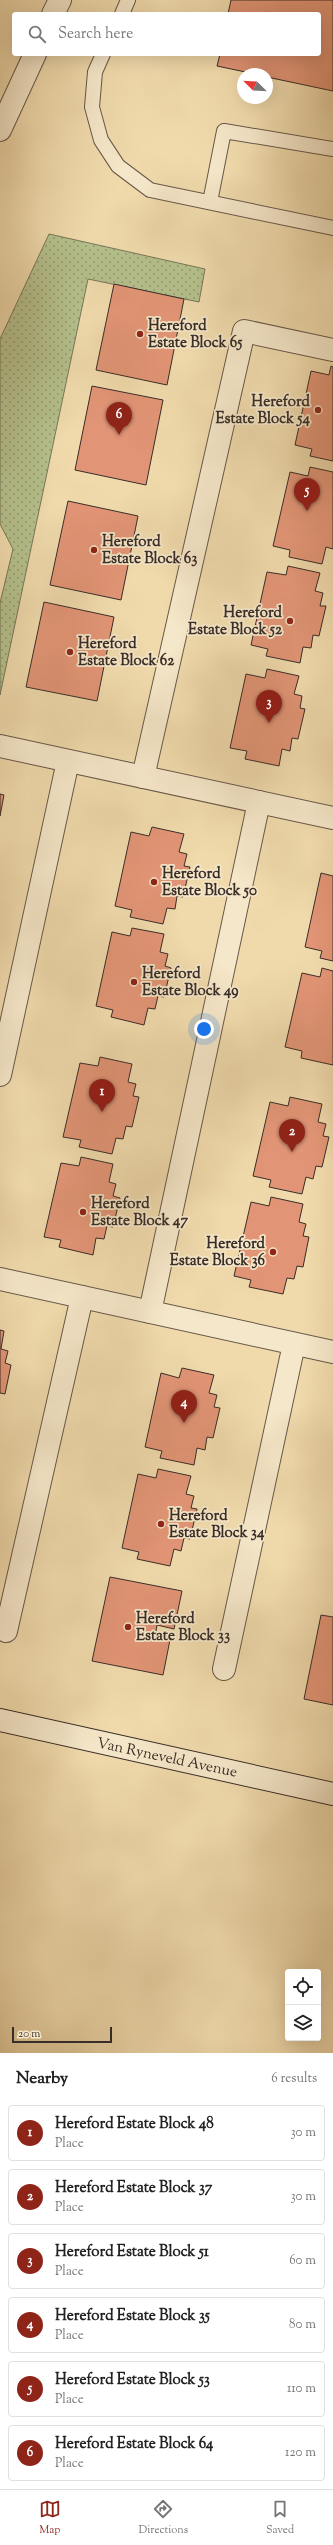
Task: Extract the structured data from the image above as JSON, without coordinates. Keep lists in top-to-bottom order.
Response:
{
  "streets": {
    "street": ["Van Ryneveld Avenue"]
  },
  "places": [
    "Hereford Estate Block 65",
    "Hereford Estate Block 54",
    "Hereford Estate Block 63",
    "Hereford Estate Block 52",
    "Hereford Estate Block 62",
    "Hereford Estate Block 50",
    "Hereford Estate Block 49",
    "Hereford Estate Block 47",
    "Hereford Estate Block 36",
    "Hereford Estate Block 34",
    "Hereford Estate Block 33"
  ],
  "scale_bar": "20 m",
  "north": "top left",
  "page": {
    "search": "Search here",
    "pins": [
      "6",
      "5",
      "3",
      "1",
      "2",
      "4"
    ],
    "scale": "20 m",
    "heading": ["Nearby", "6 results"],
    "list": [
      {
        "mark": "1",
        "name": "Hereford Estate Block 48",
        "note": "Place",
        "value": "30 m"
      },
      {
        "mark": "2",
        "name": "Hereford Estate Block 37",
        "note": "Place",
        "value": "30 m"
      },
      {
        "mark": "3",
        "name": "Hereford Estate Block 51",
        "note": "Place",
        "value": "60 m"
      },
      {
        "mark": "4",
        "name": "Hereford Estate Block 35",
        "note": "Place",
        "value": "80 m"
      },
      {
        "mark": "5",
        "name": "Hereford Estate Block 53",
        "note": "Place",
        "value": "110 m"
      },
      {
        "mark": "6",
        "name": "Hereford Estate Block 64",
        "note": "Place",
        "value": "120 m"
      }
    ],
    "nav": ["Map", "Directions", "Saved"]
  }
}
